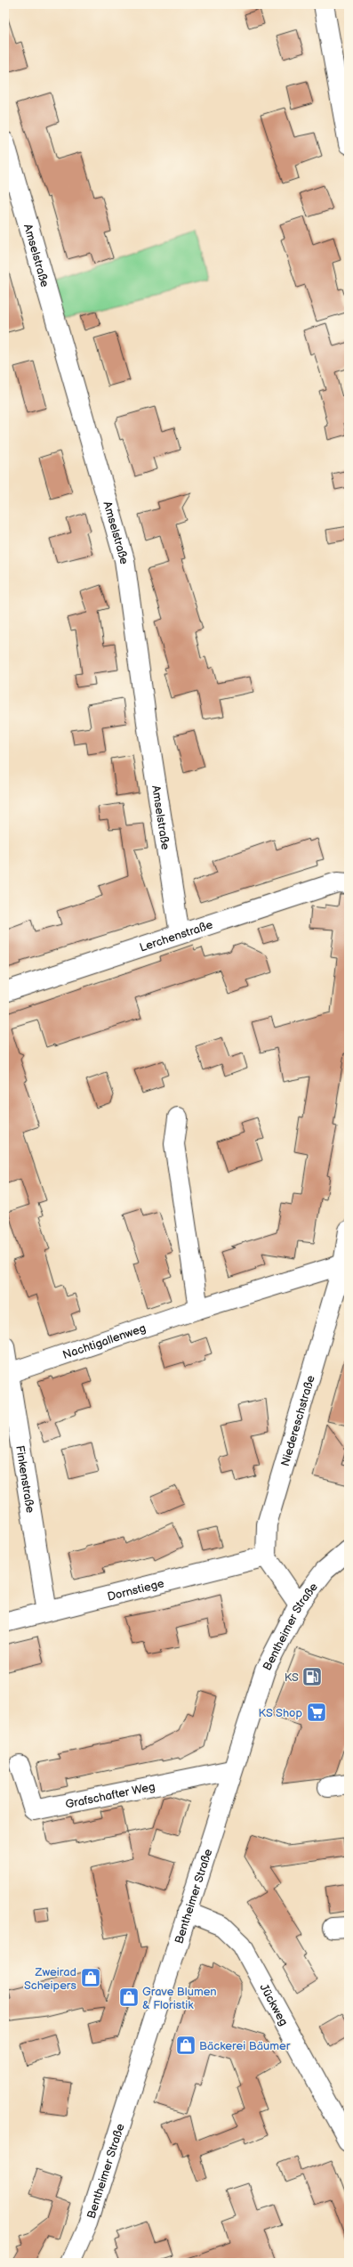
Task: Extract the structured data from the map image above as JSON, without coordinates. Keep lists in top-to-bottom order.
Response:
{
  "streets": {
    "street": [
      "Amselstraße",
      "Lerchenstraße",
      "Nachtigallenweg",
      "Niedereschstraße",
      "Finkenstraße",
      "Dornstiege",
      "Bentheimer Straße",
      "Grafschafter Weg",
      "Jückweg"
    ]
  },
  "crossings": [
    ["Amselstraße", "Lerchenstraße"],
    ["Nachtigallenweg", "Niedereschstraße"],
    ["Nachtigallenweg", "Finkenstraße"],
    ["Niedereschstraße", "Dornstiege"],
    ["Finkenstraße", "Dornstiege"],
    ["Bentheimer Straße", "Grafschafter Weg"],
    ["Bentheimer Straße", "Jückweg"]
  ],
  "places": {
    "fuel station": ["KS"],
    "supermarket": ["KS Shop"],
    "shop": ["Zweirad Scheipers", "Grave Blumen & Floristik", "Bäckerei Bäumer"]
  }
}
